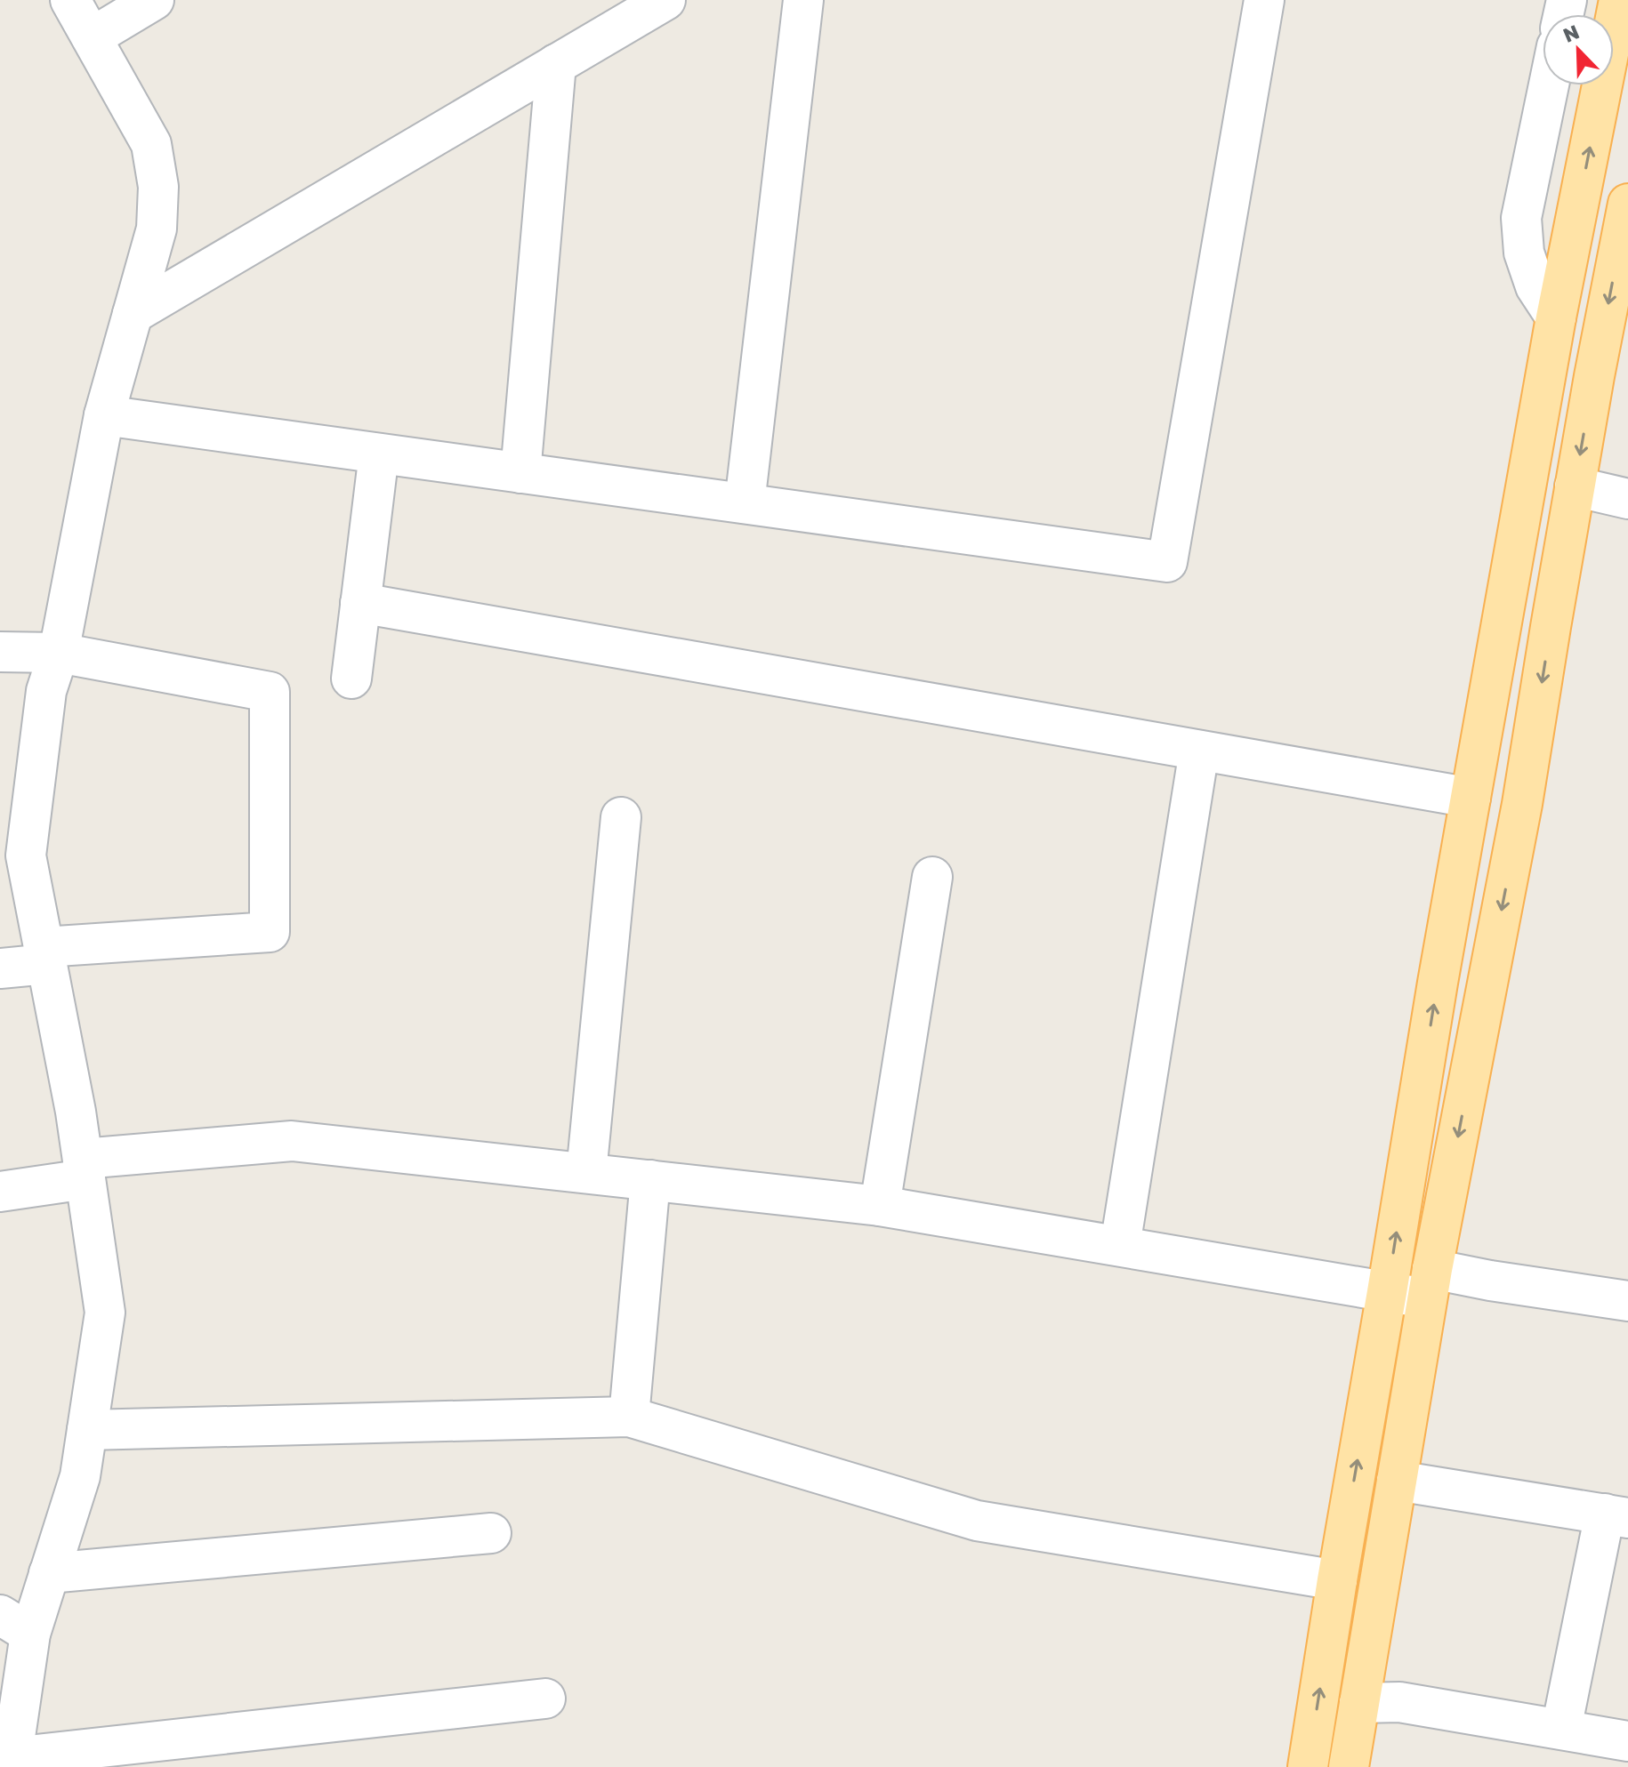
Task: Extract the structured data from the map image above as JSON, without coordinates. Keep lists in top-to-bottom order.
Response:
{
  "north": "top left"
}
